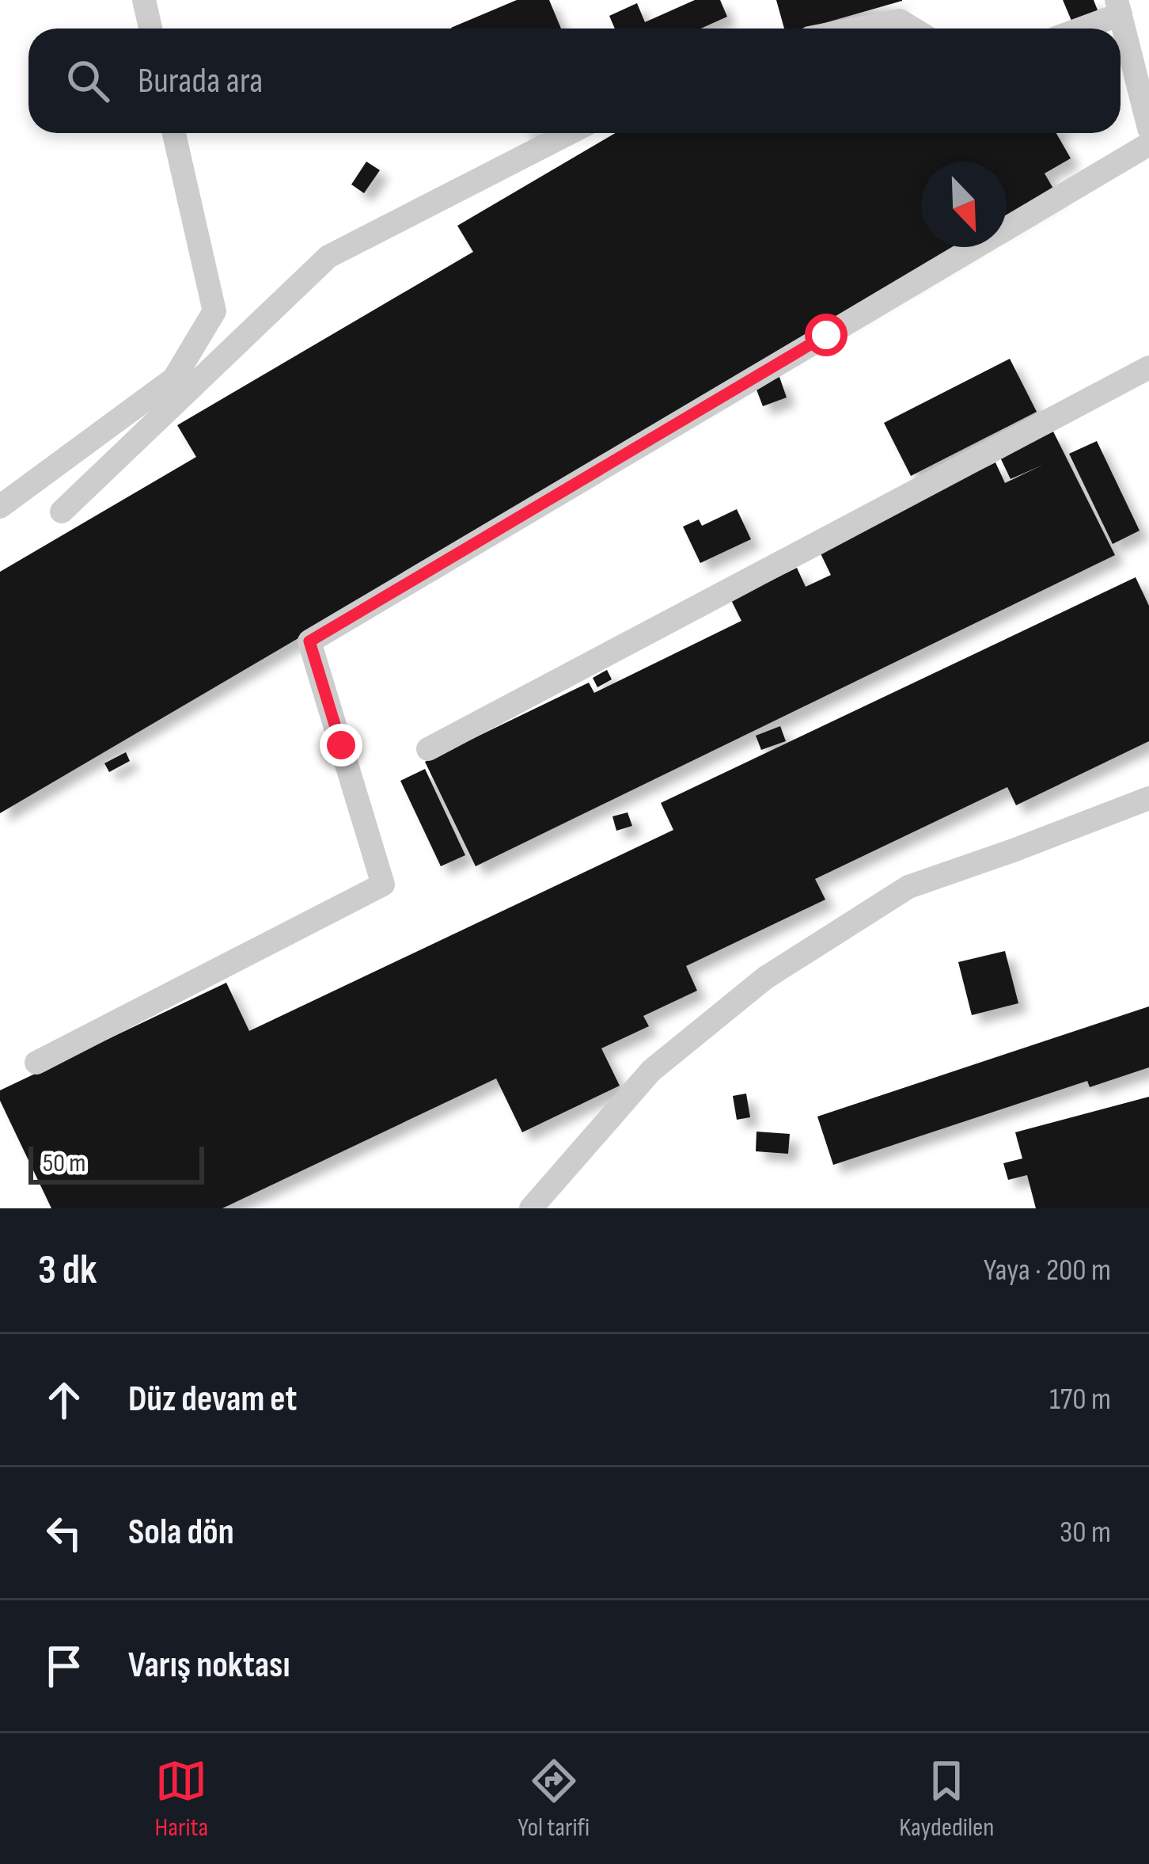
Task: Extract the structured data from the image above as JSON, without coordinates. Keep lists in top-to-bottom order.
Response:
{
  "scale_bar": "50 m",
  "north": "bottom right",
  "page": {
    "search": "Burada ara",
    "scale": "50 m",
    "heading": ["3 dk", "Yaya · 200 m"],
    "list": [
      ["Düz devam et", "170 m"],
      ["Sola dön", "30 m"],
      "Varış noktası"
    ],
    "nav": ["Harita", "Yol tarifi", "Kaydedilen"]
  }
}
